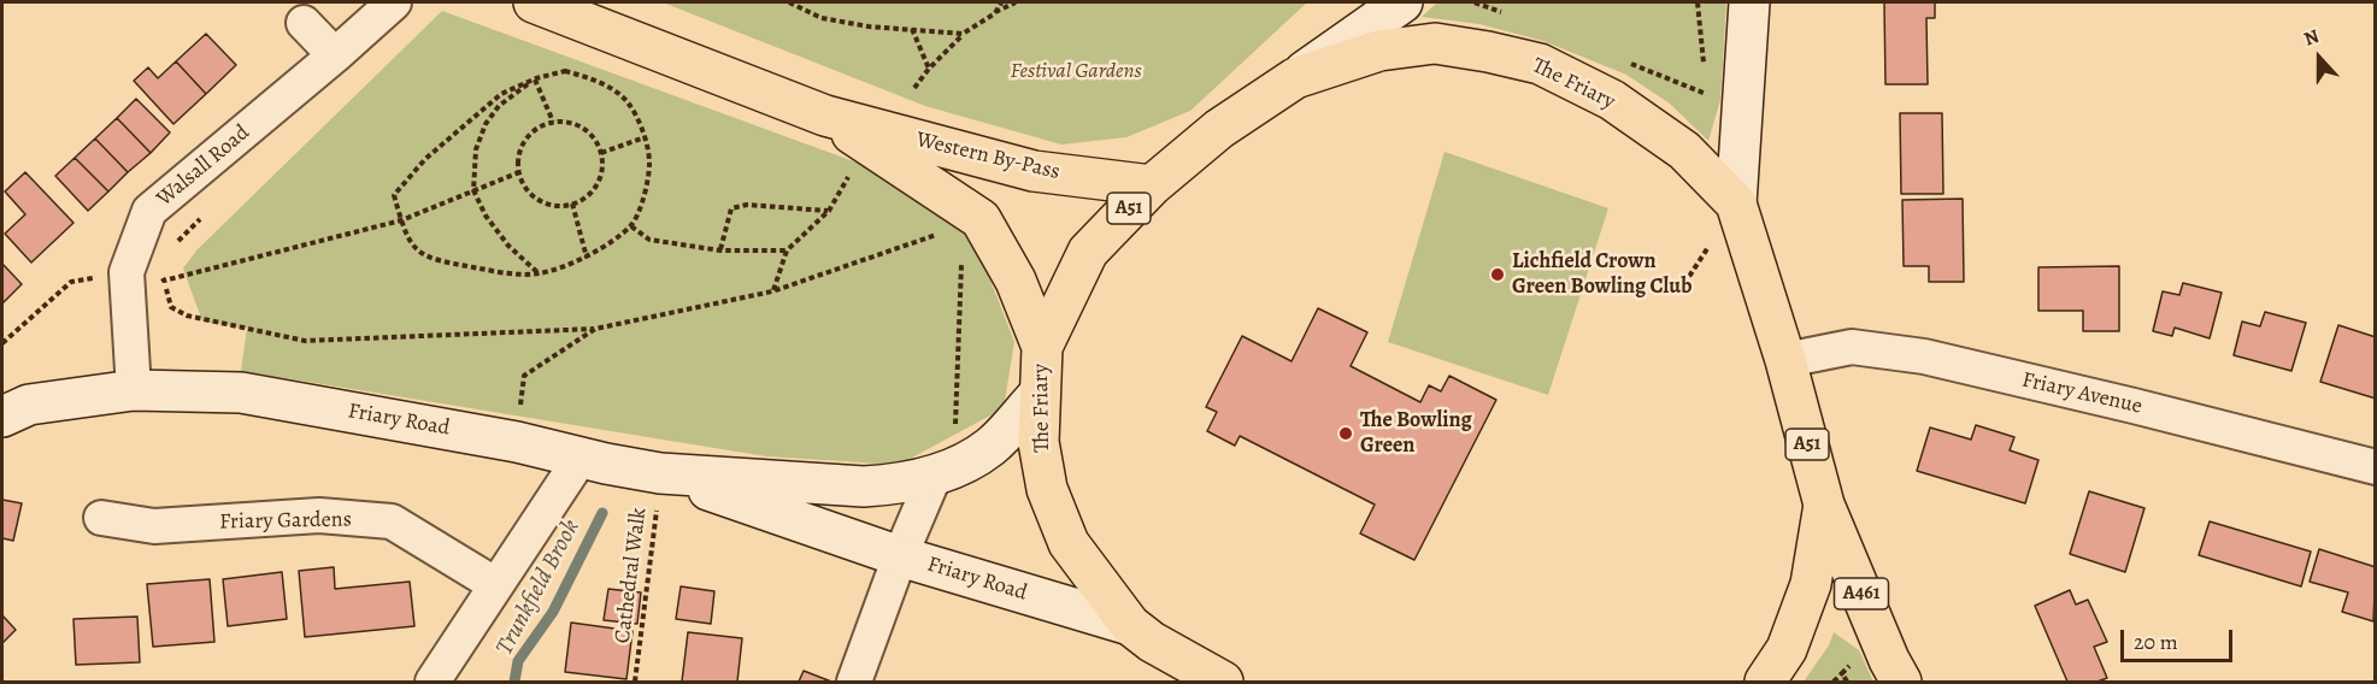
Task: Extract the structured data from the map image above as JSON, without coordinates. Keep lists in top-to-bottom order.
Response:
{
  "streets": {
    "highway": [
      "The Friary",
      "Western By-Pass",
      "A51",
      "A461"
    ],
    "street": [
      "Walsall Road",
      "Friary Avenue",
      "Friary Road",
      "Friary Gardens"
    ],
    "path": ["Cathedral Walk"]
  },
  "crossings": [
    ["The Friary", "Western By-Pass"],
    ["The Friary", "Friary Avenue"],
    ["The Friary", "Friary Road"],
    ["Walsall Road", "Friary Road"],
    ["Friary Road", "Cathedral Walk"]
  ],
  "water": ["Trunkfield Brook"],
  "parks": ["Festival Gardens"],
  "places": ["Lichfield Crown Green Bowling Club", "The Bowling Green"],
  "scale_bar": "20 m",
  "north": "top"
}
